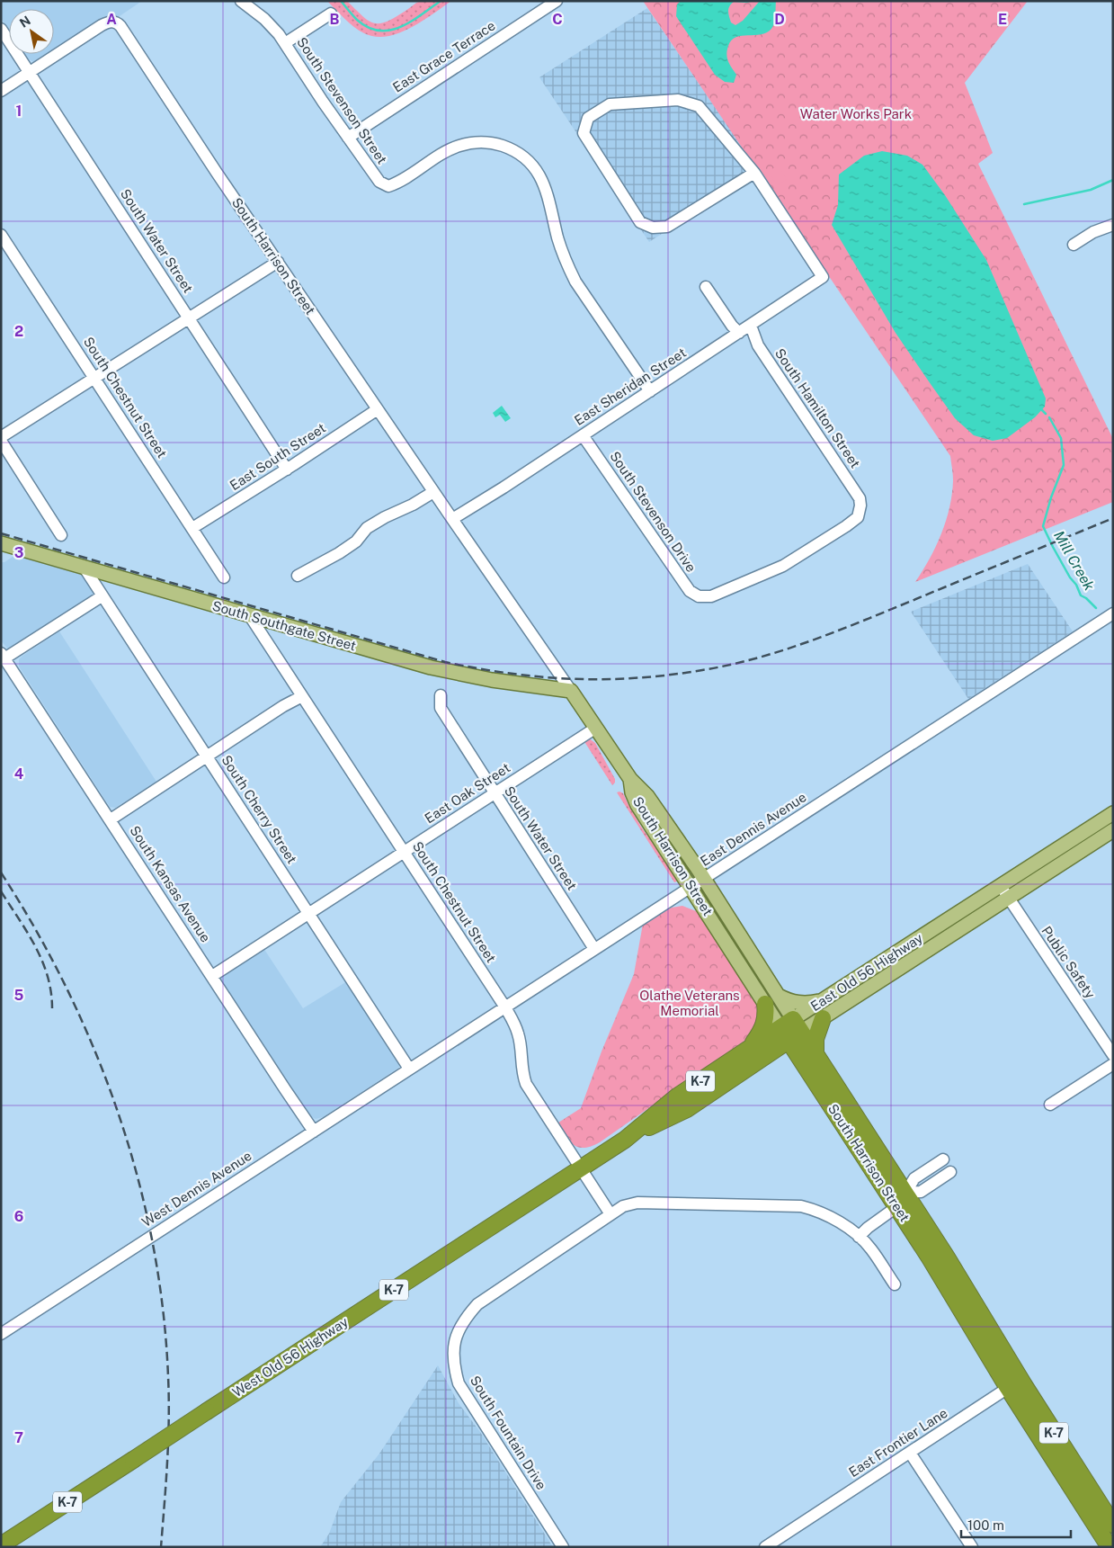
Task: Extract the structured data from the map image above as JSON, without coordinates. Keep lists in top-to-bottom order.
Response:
{
  "streets": {
    "highway": [
      "South Harrison Street",
      "East Old 56 Highway",
      "K-7",
      "West Old 56 Highway"
    ],
    "main road": ["South Southgate Street"],
    "street": [
      "East Grace Terrace",
      "South Stevenson Street",
      "South Water Street",
      "East Sheridan Street",
      "South Chestnut Street",
      "South Hamilton Street",
      "East South Street",
      "South Stevenson Drive",
      "East Oak Street",
      "South Cherry Street",
      "East Dennis Avenue",
      "South Kansas Avenue",
      "Public Safety",
      "West Dennis Avenue",
      "South Fountain Drive",
      "East Frontier Lane"
    ]
  },
  "crossings": [
    ["East Grace Terrace", "South Stevenson Street"],
    ["South Stevenson Street", "East Sheridan Street"],
    ["South Water Street", "South Harrison Street"],
    ["South Water Street", "East South Street"],
    ["South Water Street", "East Oak Street"],
    ["South Water Street", "East Dennis Avenue"],
    ["South Harrison Street", "East Sheridan Street"],
    ["South Harrison Street", "East South Street"],
    ["South Harrison Street", "South Southgate Street"],
    ["South Harrison Street", "East Oak Street"],
    ["South Harrison Street", "East Dennis Avenue"],
    ["South Harrison Street", "East Old 56 Highway"],
    ["South Harrison Street", "East Frontier Lane"],
    ["East Sheridan Street", "South Hamilton Street"],
    ["East Sheridan Street", "South Stevenson Drive"],
    ["South Chestnut Street", "East South Street"],
    ["South Chestnut Street", "South Southgate Street"],
    ["South Chestnut Street", "East Oak Street"],
    ["South Chestnut Street", "East Dennis Avenue"],
    ["South Chestnut Street", "East Old 56 Highway"],
    ["South Chestnut Street", "West Old 56 Highway"],
    ["South Chestnut Street", "South Fountain Drive"],
    ["South Hamilton Street", "South Stevenson Drive"],
    ["South Southgate Street", "South Cherry Street"],
    ["East Oak Street", "South Cherry Street"],
    ["East Oak Street", "South Kansas Avenue"],
    ["South Cherry Street", "East Dennis Avenue"],
    ["South Cherry Street", "West Dennis Avenue"],
    ["East Dennis Avenue", "West Dennis Avenue"],
    ["South Kansas Avenue", "West Dennis Avenue"],
    ["Public Safety", "East Old 56 Highway"],
    ["East Old 56 Highway", "West Old 56 Highway"]
  ],
  "water": ["Mill Creek"],
  "parks": ["Water Works Park", "Olathe Veterans Memorial"],
  "scale_bar": "100 m",
  "north": "top left",
  "grid": {
    "columns": [
      "A",
      "B",
      "C",
      "D",
      "E"
    ],
    "rows": [
      "1",
      "2",
      "3",
      "4",
      "5",
      "6",
      "7"
    ]
  }
}
